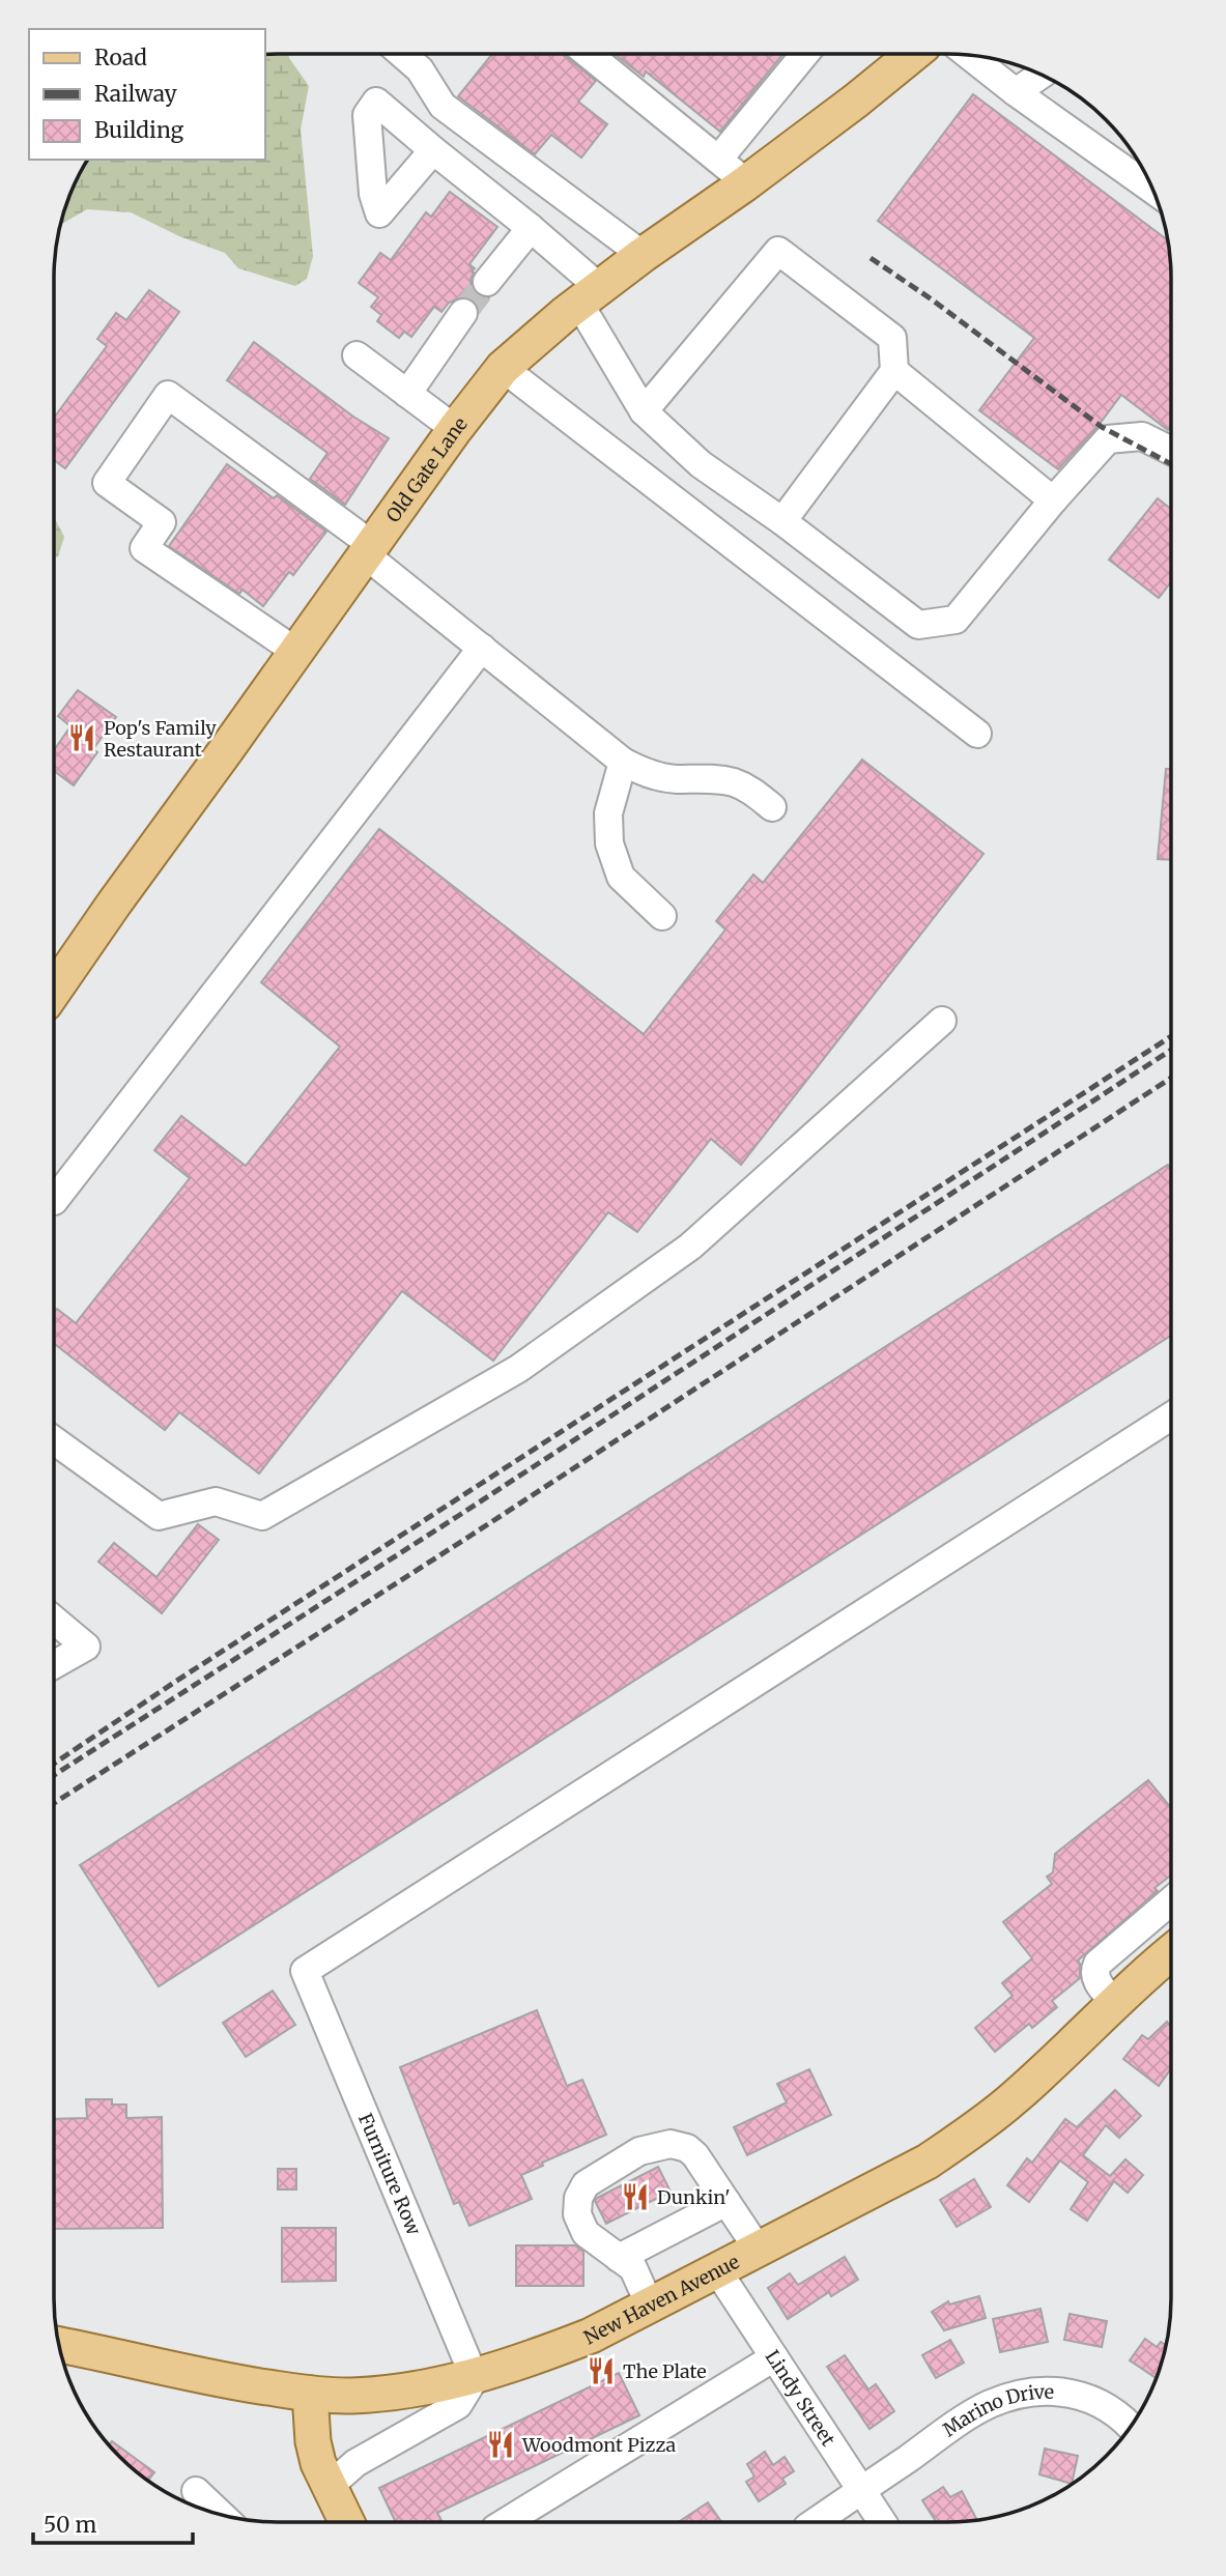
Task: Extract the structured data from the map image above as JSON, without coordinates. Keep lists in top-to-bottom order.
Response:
{
  "streets": {
    "main road": ["Old Gate Lane", "New Haven Avenue"],
    "street": ["Furniture Row", "Lindy Street", "Marino Drive"]
  },
  "crossings": [
    ["Furniture Row", "New Haven Avenue"],
    ["New Haven Avenue", "Lindy Street"],
    ["Lindy Street", "Marino Drive"]
  ],
  "places": {
    "restaurant": [
      "Pop's Family Restaurant",
      "Dunkin'",
      "The Plate",
      "Woodmont Pizza"
    ]
  },
  "legend": ["Road", "Railway", "Building"],
  "scale_bar": "50 m"
}
